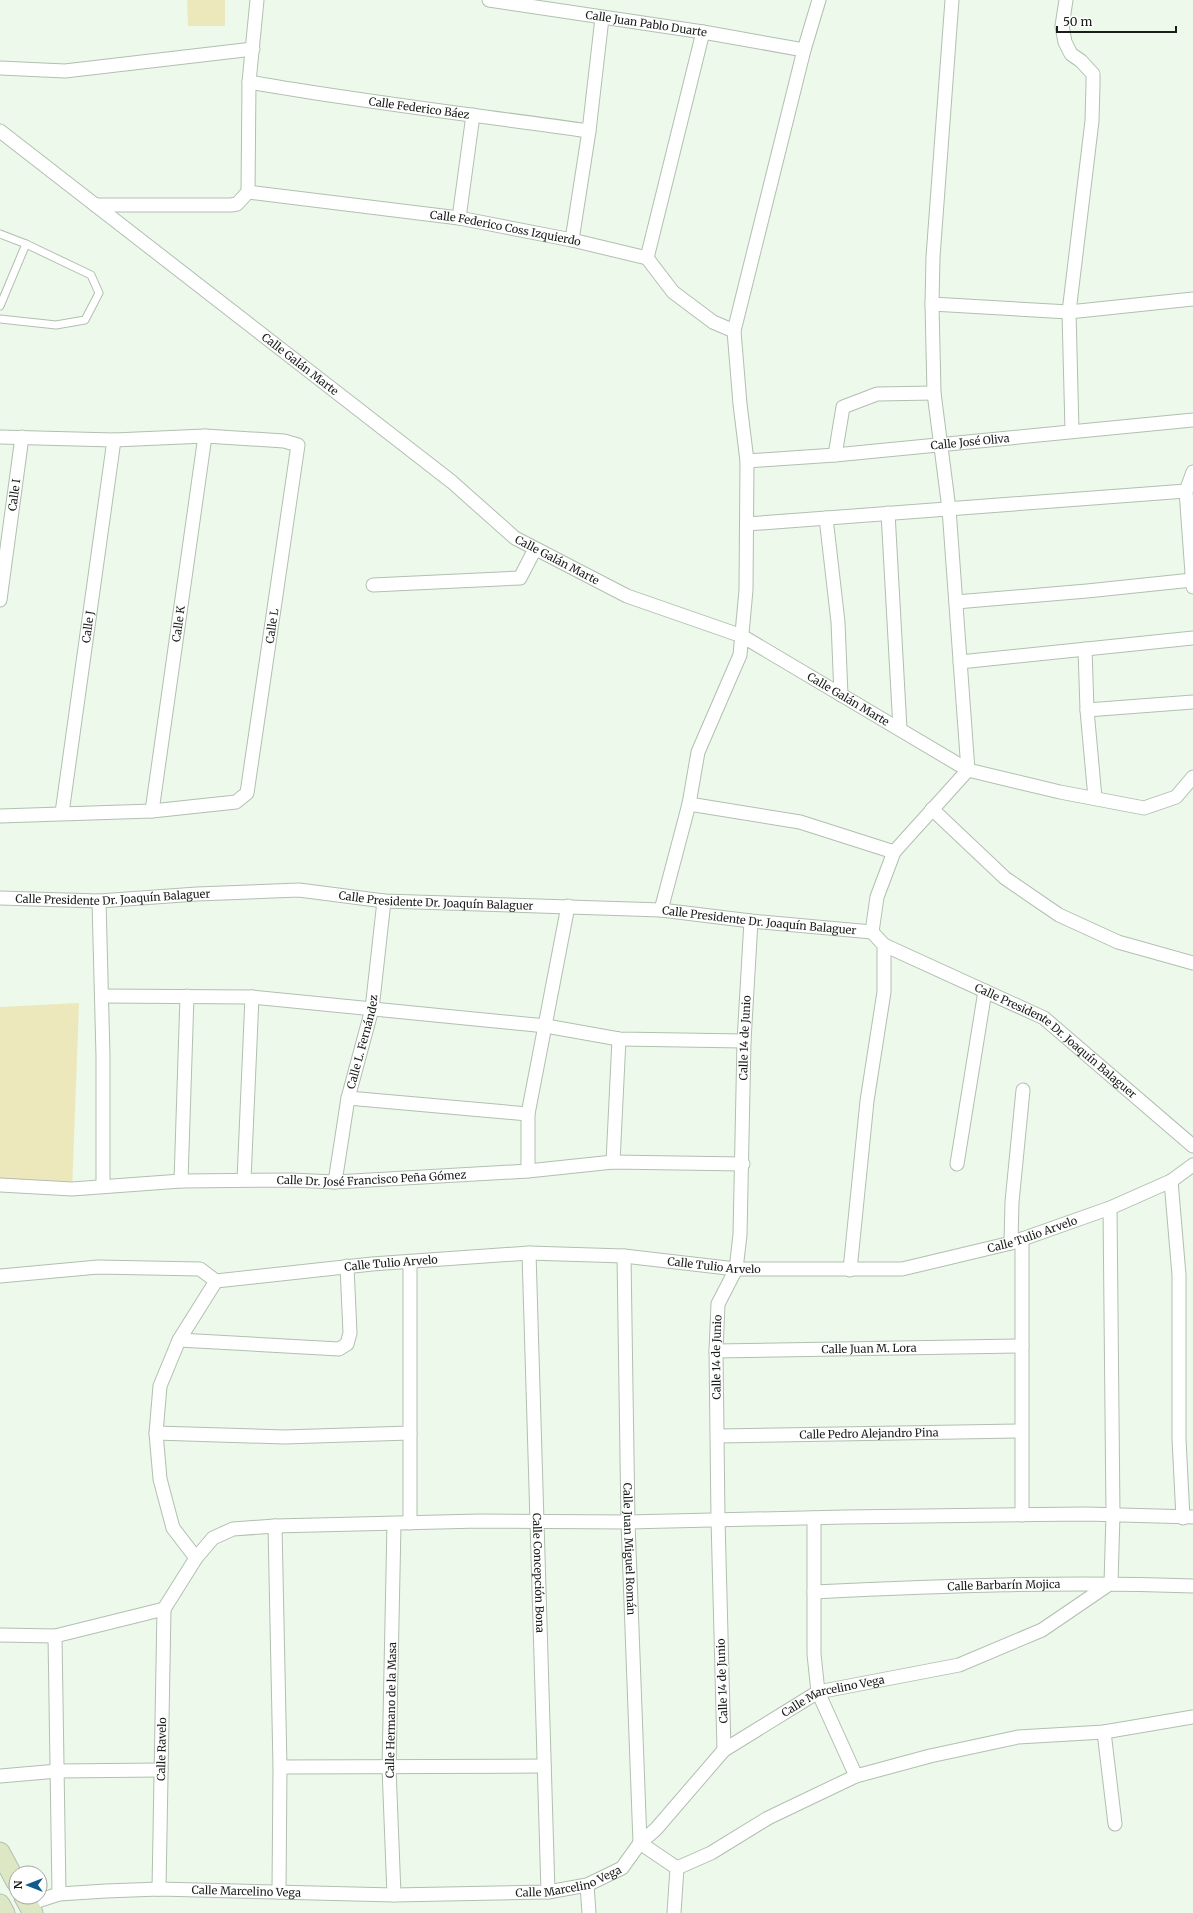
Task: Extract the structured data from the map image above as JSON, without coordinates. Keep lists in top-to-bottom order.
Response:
{
  "streets": {
    "street": [
      "Calle Juan Pablo Duarte",
      "Calle Federico Báez",
      "Calle Federico Coss Izquierdo",
      "Calle Galán Marte",
      "Calle José Oliva",
      "Calle I",
      "Calle K",
      "Calle J",
      "Calle L",
      "Calle Presidente Dr. Joaquín Balaguer",
      "Calle 14 de Junio",
      "Calle L. Fernández",
      "Calle Dr. José Francisco Peña Gómez",
      "Calle Tulio Arvelo",
      "Calle Juan M. Lora",
      "Calle Pedro Alejandro Pina",
      "Calle Juan Miguel Román",
      "Calle Concepción Bona",
      "Calle Barbarín Mojica",
      "Calle Marcelino Vega",
      "Calle Hermano de la Masa",
      "Calle Ravelo"
    ]
  },
  "crossings": [
    ["Calle K", "Calle L"],
    ["Calle Presidente Dr. Joaquín Balaguer", "Calle 14 de Junio"],
    ["Calle Presidente Dr. Joaquín Balaguer", "Calle L. Fernández"],
    ["Calle 14 de Junio", "Calle Dr. José Francisco Peña Gómez"],
    ["Calle 14 de Junio", "Calle Tulio Arvelo"],
    ["Calle 14 de Junio", "Calle Juan M. Lora"],
    ["Calle 14 de Junio", "Calle Pedro Alejandro Pina"],
    ["Calle 14 de Junio", "Calle Marcelino Vega"],
    ["Calle L. Fernández", "Calle Dr. José Francisco Peña Gómez"],
    ["Calle Tulio Arvelo", "Calle Juan Miguel Román"],
    ["Calle Tulio Arvelo", "Calle Concepción Bona"],
    ["Calle Juan Miguel Román", "Calle Marcelino Vega"],
    ["Calle Concepción Bona", "Calle Marcelino Vega"],
    ["Calle Barbarín Mojica", "Calle Marcelino Vega"],
    ["Calle Marcelino Vega", "Calle Hermano de la Masa"],
    ["Calle Marcelino Vega", "Calle Ravelo"]
  ],
  "scale_bar": "50 m",
  "north": "left"
}
